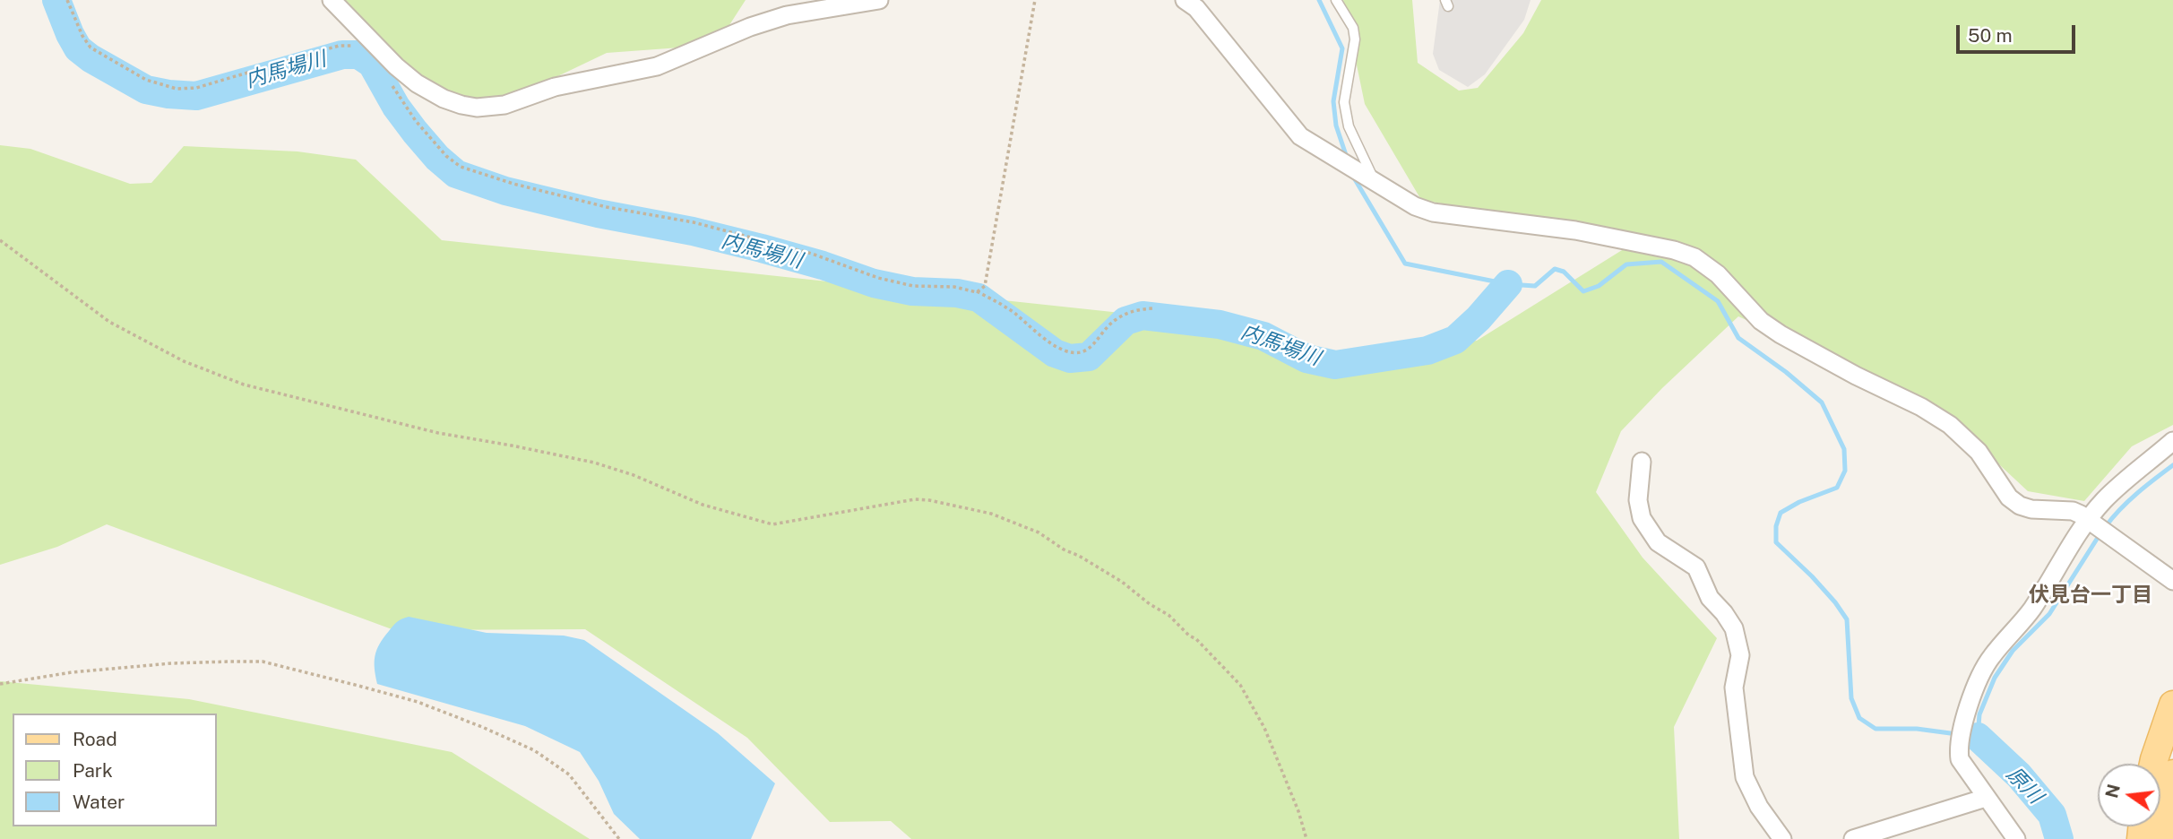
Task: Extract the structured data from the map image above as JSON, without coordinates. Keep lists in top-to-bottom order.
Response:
{
  "districts": ["伏見台一丁目"],
  "water": ["内馬場川", "原川"],
  "legend": ["Road", "Park", "Water"],
  "scale_bar": "50 m",
  "north": "left"
}
